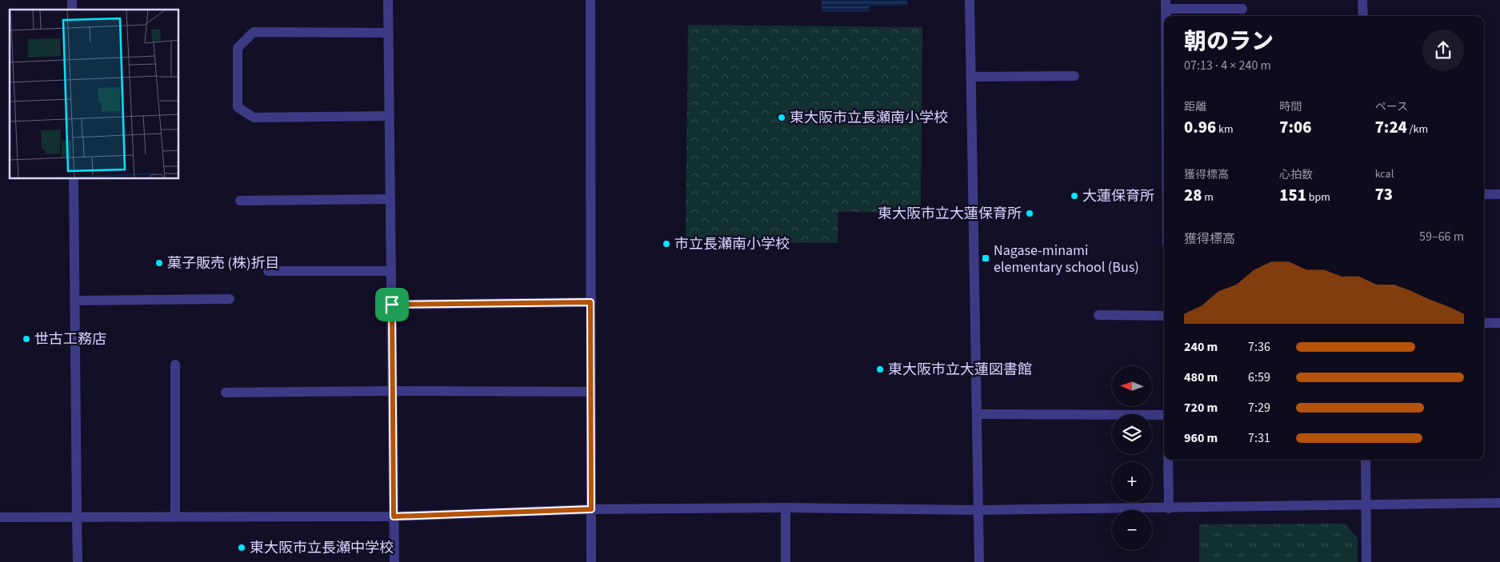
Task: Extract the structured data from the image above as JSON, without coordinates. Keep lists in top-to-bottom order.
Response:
{
  "places": {
    "other": [
      "東大阪市立長瀬南小学校",
      "大蓮保育所",
      "東大阪市立大蓮保育所",
      "市立長瀬南小学校",
      "菓子販売 (株)折目",
      "世古工務店",
      "東大阪市立大蓮図書館",
      "東大阪市立長瀬中学校"
    ],
    "transit": ["Nagase-minami elementary school (Bus)"]
  },
  "north": "left",
  "page": {
    "heading": ["朝のラン", "07:13 · 4 × 240 m"],
    "stats": [
      ["距離", "0.96 km"],
      ["時間", "7:06"],
      ["ペース", "7:24 /km"],
      ["獲得標高", "28 m"],
      ["心拍数", "151 bpm"],
      ["kcal", "73"]
    ],
    "chart": ["獲得標高", "59–66 m"],
    "list": [
      {
        "name": "240 m",
        "note": "7:36"
      },
      {
        "name": "480 m",
        "note": "6:59"
      },
      {
        "name": "720 m",
        "note": "7:29"
      },
      {
        "name": "960 m",
        "note": "7:31"
      }
    ],
    "map_buttons": ["+", "−"]
  }
}
